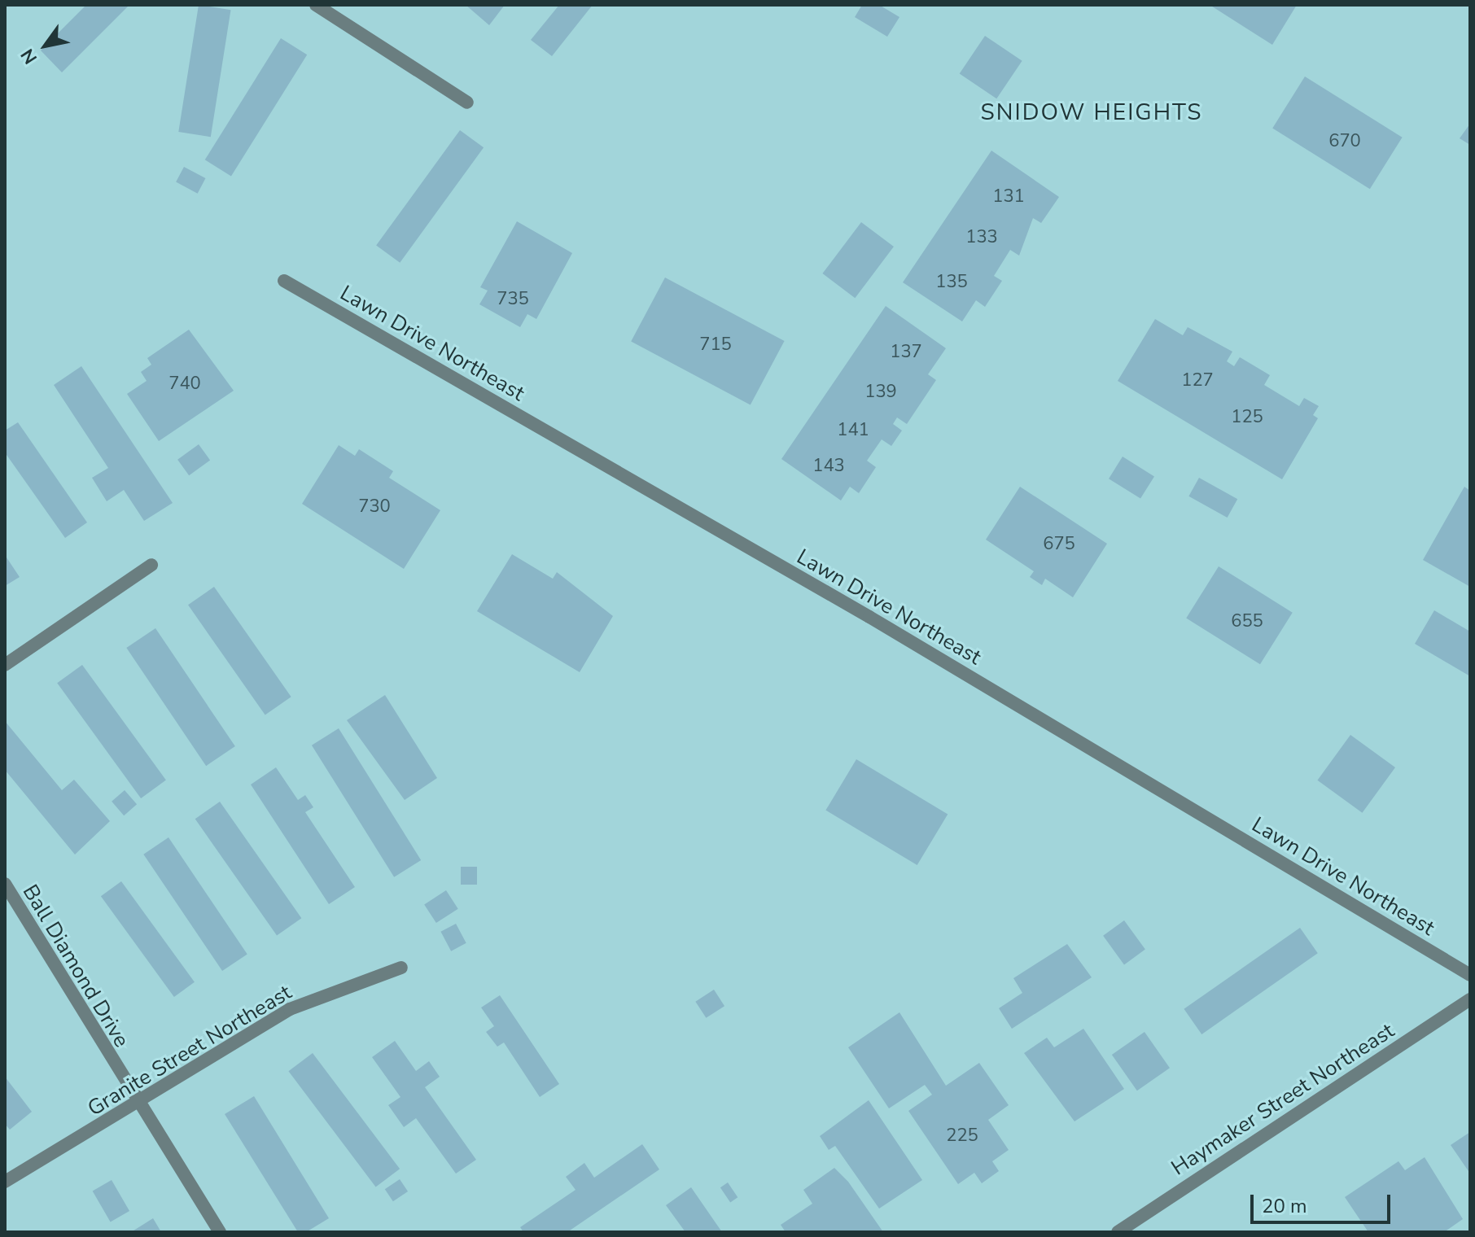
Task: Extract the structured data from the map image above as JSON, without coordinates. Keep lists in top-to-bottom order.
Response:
{
  "streets": {
    "street": [
      "Lawn Drive Northeast",
      "Ball Diamond Drive",
      "Granite Street Northeast",
      "Haymaker Street Northeast"
    ]
  },
  "crossings": [
    ["Ball Diamond Drive", "Granite Street Northeast"]
  ],
  "districts": ["SNIDOW HEIGHTS"],
  "house_numbers": [
    "670",
    "131",
    "133",
    "135",
    "735",
    "715",
    "137",
    "127",
    "740",
    "139",
    "125",
    "141",
    "143",
    "730",
    "675",
    "655",
    "225"
  ],
  "scale_bar": "20 m",
  "north": "bottom left"
}
